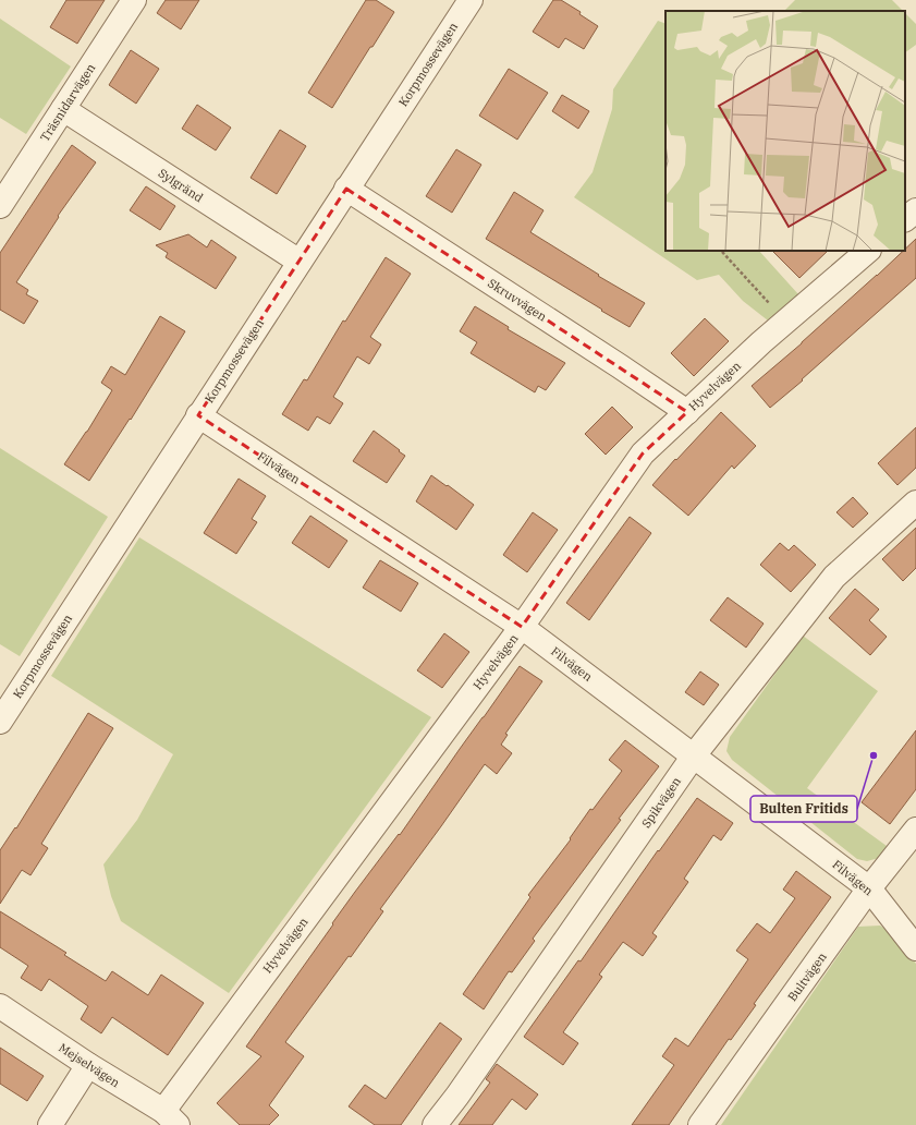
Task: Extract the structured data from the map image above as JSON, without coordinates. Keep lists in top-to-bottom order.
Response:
{
  "streets": {
    "street": [
      "Korpmossevägen",
      "Träsnidarvägen",
      "Sylgränd",
      "Skruvvägen",
      "Hyvelvägen",
      "Filvägen",
      "Spikvägen",
      "Bultvägen",
      "Mejselvägen"
    ]
  },
  "crossings": [
    ["Korpmossevägen", "Sylgränd"],
    ["Korpmossevägen", "Skruvvägen"],
    ["Korpmossevägen", "Filvägen"],
    ["Träsnidarvägen", "Sylgränd"],
    ["Skruvvägen", "Hyvelvägen"],
    ["Hyvelvägen", "Filvägen"],
    ["Hyvelvägen", "Mejselvägen"],
    ["Filvägen", "Spikvägen"],
    ["Filvägen", "Bultvägen"]
  ],
  "places": ["Bulten Fritids"]
}
